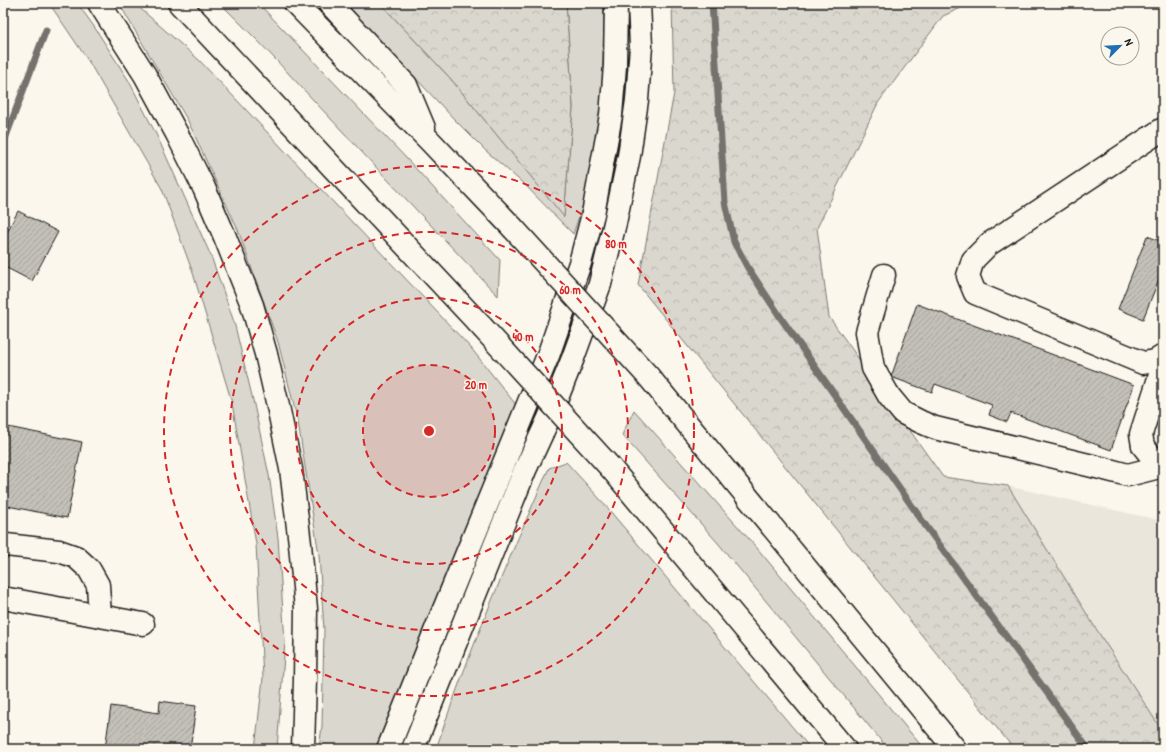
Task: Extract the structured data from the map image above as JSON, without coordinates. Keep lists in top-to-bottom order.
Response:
{
  "north": "top right",
  "rings": [
    "80 m",
    "60 m",
    "40 m",
    "20 m"
  ]
}
